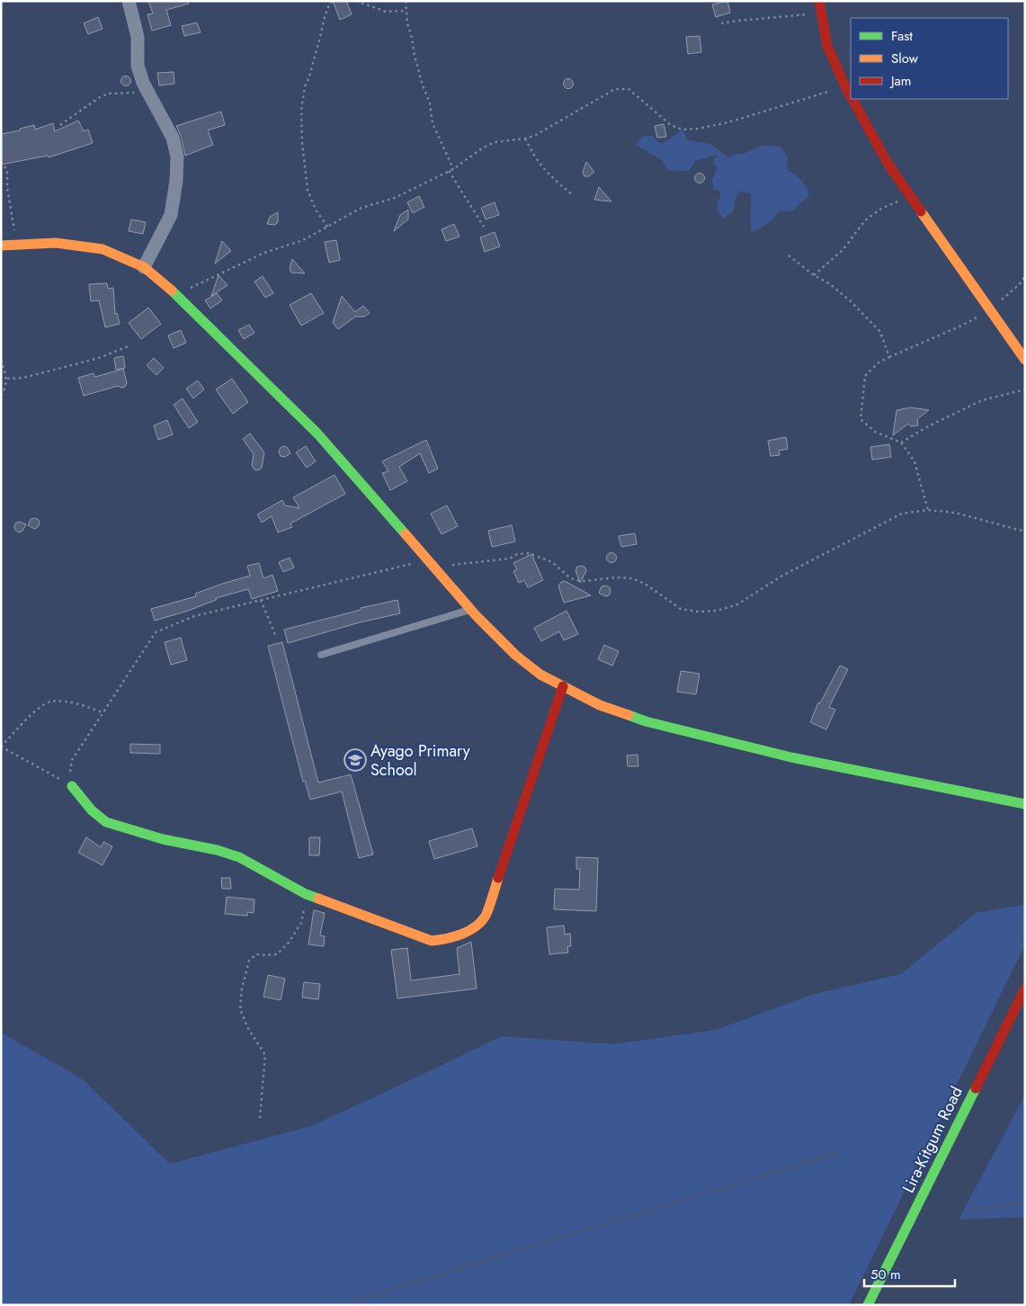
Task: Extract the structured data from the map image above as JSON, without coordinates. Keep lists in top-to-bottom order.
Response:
{
  "streets": {
    "street": ["Lira-Kitgum Road"]
  },
  "places": {
    "school or university": ["Ayago Primary School"]
  },
  "legend": ["Fast", "Slow", "Jam"],
  "scale_bar": "50 m"
}
